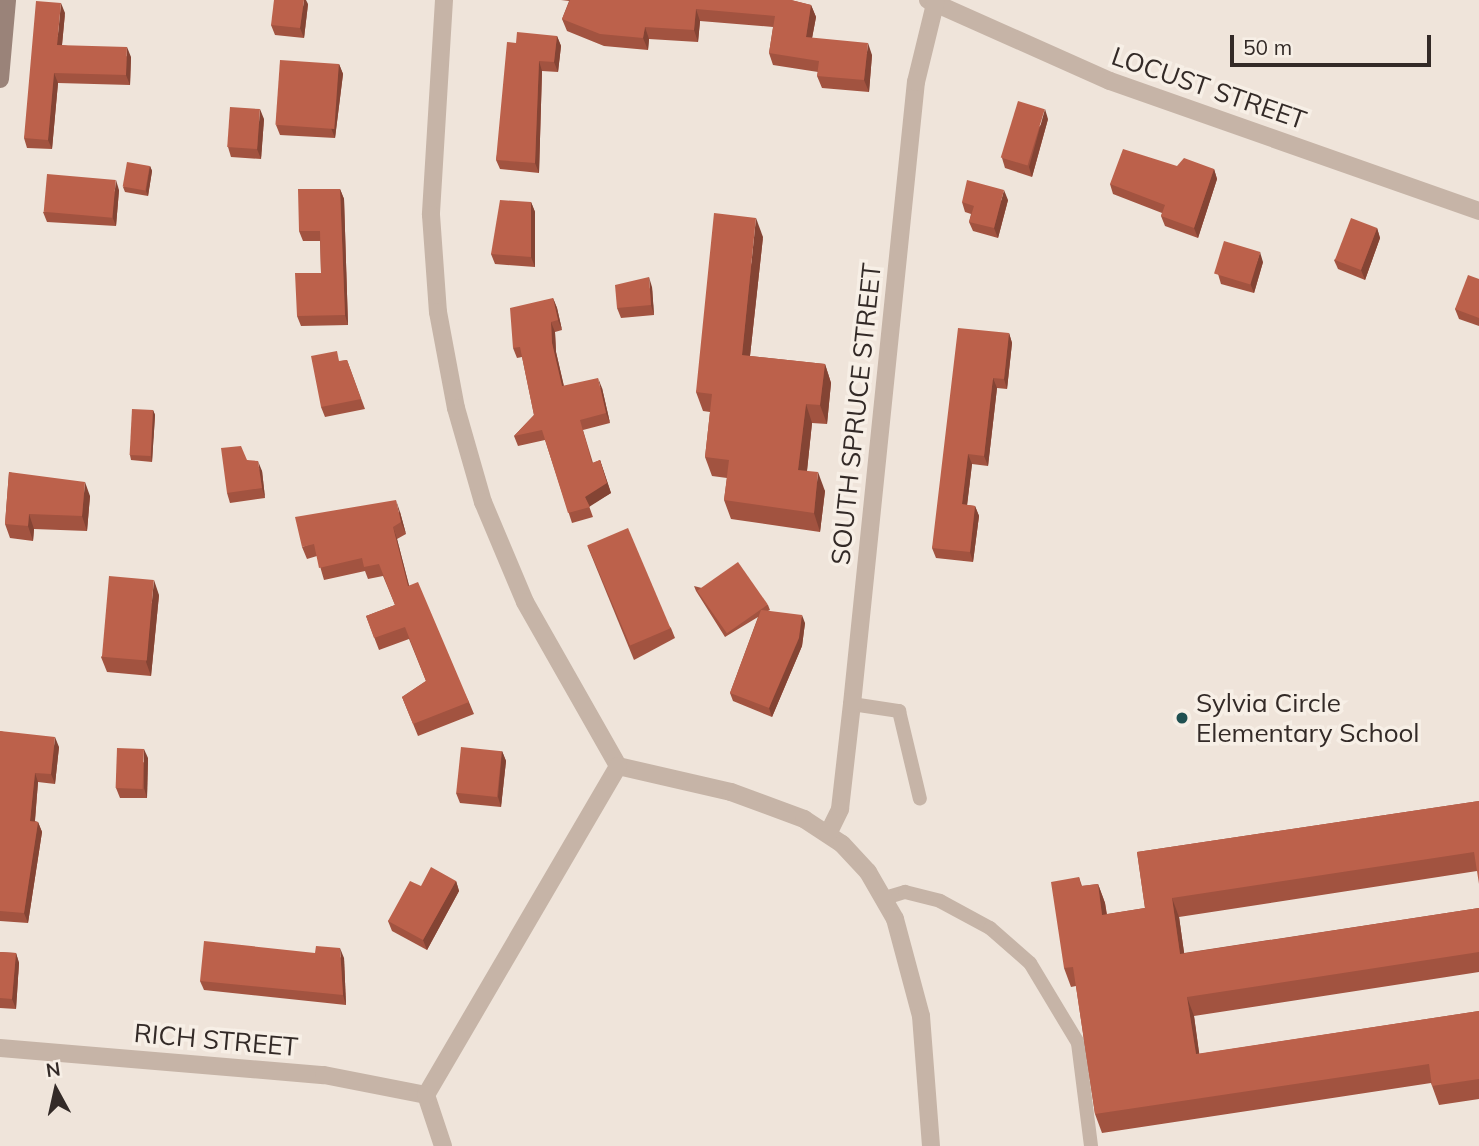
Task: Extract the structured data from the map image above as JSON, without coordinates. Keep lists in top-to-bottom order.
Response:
{
  "streets": {
    "street": ["LOCUST STREET", "SOUTH SPRUCE STREET", "RICH STREET"]
  },
  "crossings": [
    ["LOCUST STREET", "SOUTH SPRUCE STREET"]
  ],
  "places": ["Sylvia Circle Elementary School"],
  "scale_bar": "50 m",
  "north": "top"
}
